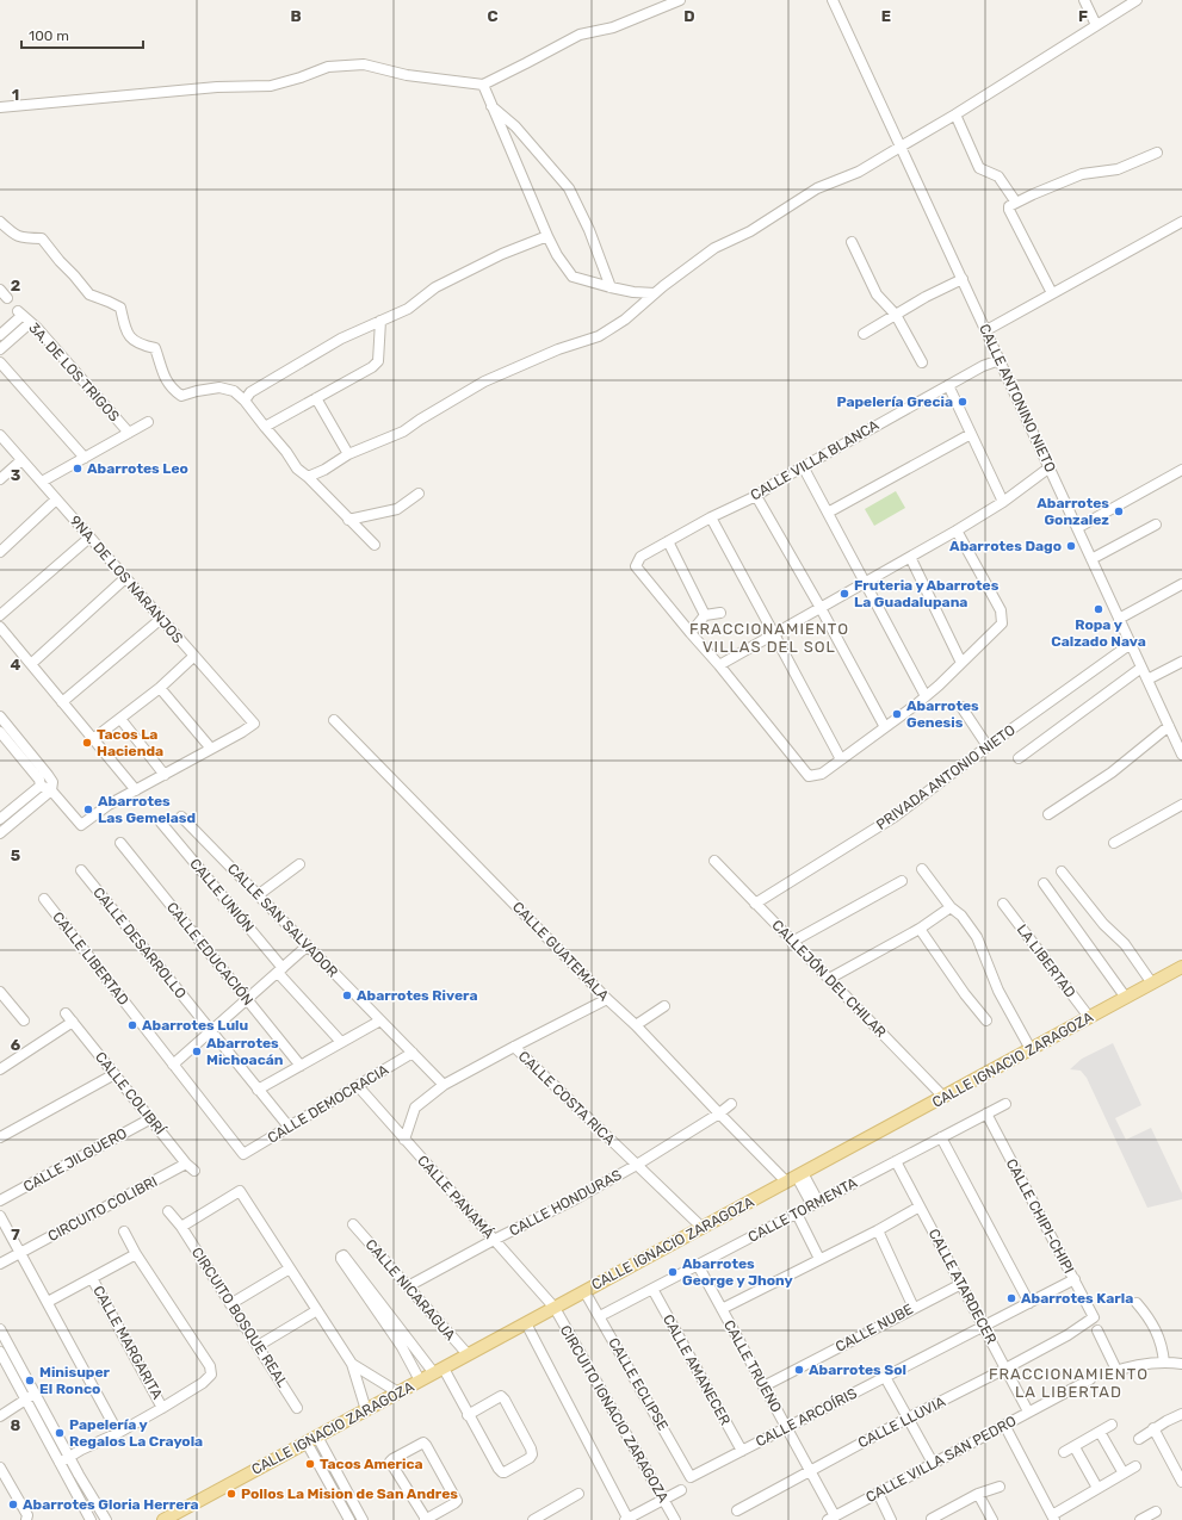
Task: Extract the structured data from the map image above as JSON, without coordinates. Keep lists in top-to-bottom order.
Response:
{
  "streets": {
    "main road": ["CALLE IGNACIO ZARAGOZA"],
    "street": [
      "3A. DE LOS TRIGOS",
      "CALLE ANTONINO NIETO",
      "CALLE VILLA BLANCA",
      "9NA. DE LOS NARANJOS",
      "PRIVADA ANTONIO NIETO",
      "CALLE UNIÓN",
      "CALLE SAN SALVADOR",
      "CALLE DESARROLLO",
      "CALLE GUATEMALA",
      "CALLE EDUCACIÓN",
      "CALLE LIBERTAD",
      "LA LIBERTAD",
      "CALLEJÓN DEL CHILAR",
      "CALLE COLIBRÍ",
      "CALLE COSTA RICA",
      "CALLE DEMOCRACIA",
      "CALLE JILGUERO",
      "CALLE PANAMÁ",
      "CALLE HONDURAS",
      "CIRCUITO COLIBRI",
      "CALLE TORMENTA",
      "CALLE CHIPI-CHIPI",
      "CALLE ATARDECER",
      "CALLE NICARAGUA",
      "CIRCUITO BOSQUE REAL",
      "CALLE NUBE",
      "CALLE MARGARITA",
      "CALLE TRUENO",
      "CALLE AMANECER",
      "CALLE ECLIPSE",
      "CIRCUITO IGNACIO ZARAGOZA",
      "CALLE ARCOÍRIS",
      "CALLE LLUVIA",
      "CALLE VILLA SAN PEDRO"
    ]
  },
  "crossings": [
    ["CALLE ANTONINO NIETO", "CALLE VILLA BLANCA"],
    ["CALLE ANTONINO NIETO", "PRIVADA ANTONIO NIETO"],
    ["PRIVADA ANTONIO NIETO", "CALLEJÓN DEL CHILAR"],
    ["CALLE SAN SALVADOR", "CALLE DEMOCRACIA"],
    ["CALLE DESARROLLO", "CALLE DEMOCRACIA"],
    ["CALLE GUATEMALA", "CALLE IGNACIO ZARAGOZA"],
    ["CALLE GUATEMALA", "CALLE HONDURAS"],
    ["CALLE GUATEMALA", "CALLE TORMENTA"],
    ["CALLE LIBERTAD", "CALLE DEMOCRACIA"],
    ["LA LIBERTAD", "CALLE IGNACIO ZARAGOZA"],
    ["CALLEJÓN DEL CHILAR", "CALLE IGNACIO ZARAGOZA"],
    ["CALLE IGNACIO ZARAGOZA", "CALLE COSTA RICA"],
    ["CALLE IGNACIO ZARAGOZA", "CALLE PANAMÁ"],
    ["CALLE IGNACIO ZARAGOZA", "CALLE NICARAGUA"],
    ["CALLE IGNACIO ZARAGOZA", "CALLE ECLIPSE"],
    ["CALLE IGNACIO ZARAGOZA", "CIRCUITO IGNACIO ZARAGOZA"],
    ["CALLE COLIBRÍ", "CALLE JILGUERO"],
    ["CALLE COLIBRÍ", "CIRCUITO COLIBRI"],
    ["CALLE COSTA RICA", "CALLE HONDURAS"],
    ["CALLE DEMOCRACIA", "CALLE PANAMÁ"],
    ["CALLE PANAMÁ", "CALLE HONDURAS"],
    ["CALLE PANAMÁ", "CIRCUITO IGNACIO ZARAGOZA"],
    ["CALLE HONDURAS", "CALLE NICARAGUA"],
    ["CALLE TORMENTA", "CALLE CHIPI-CHIPI"],
    ["CALLE TORMENTA", "CALLE ATARDECER"],
    ["CALLE TORMENTA", "CALLE TRUENO"],
    ["CALLE TORMENTA", "CALLE AMANECER"],
    ["CALLE TORMENTA", "CALLE ECLIPSE"],
    ["CALLE CHIPI-CHIPI", "CALLE ARCOÍRIS"],
    ["CALLE CHIPI-CHIPI", "CALLE LLUVIA"],
    ["CALLE ATARDECER", "CALLE NUBE"],
    ["CALLE ATARDECER", "CALLE ARCOÍRIS"],
    ["CALLE ATARDECER", "CALLE LLUVIA"],
    ["CALLE ATARDECER", "CALLE VILLA SAN PEDRO"],
    ["CALLE NUBE", "CALLE TRUENO"],
    ["CALLE TRUENO", "CALLE ARCOÍRIS"],
    ["CALLE TRUENO", "CALLE LLUVIA"],
    ["CALLE TRUENO", "CALLE VILLA SAN PEDRO"],
    ["CALLE AMANECER", "CALLE ARCOÍRIS"],
    ["CALLE ECLIPSE", "CALLE ARCOÍRIS"]
  ],
  "districts": ["FRACCIONAMIENTO VILLAS DEL SOL", "FRACCIONAMIENTO LA LIBERTAD"],
  "places": [
    "Papelería Grecia",
    "Abarrotes Leo",
    "Abarrotes Gonzalez",
    "Abarrotes Dago",
    "Fruteria y Abarrotes La Guadalupana",
    "Ropa y Calzado Nava",
    "Abarrotes Genesis",
    "Tacos La Hacienda",
    "Abarrotes Las Gemelasd",
    "Abarrotes Rivera",
    "Abarrotes Lulu",
    "Abarrotes Michoacán",
    "Abarrotes George y Jhony",
    "Abarrotes Karla",
    "Abarrotes Sol",
    "Minisuper El Ronco",
    "Papelería y Regalos La Crayola",
    "Tacos America",
    "Pollos La Mision de San Andres",
    "Abarrotes Gloria Herrera"
  ],
  "scale_bar": "100 m",
  "grid": {
    "columns": [
      "B",
      "C",
      "D",
      "E",
      "F"
    ],
    "rows": [
      "1",
      "2",
      "3",
      "4",
      "5",
      "6",
      "7",
      "8"
    ]
  }
}
